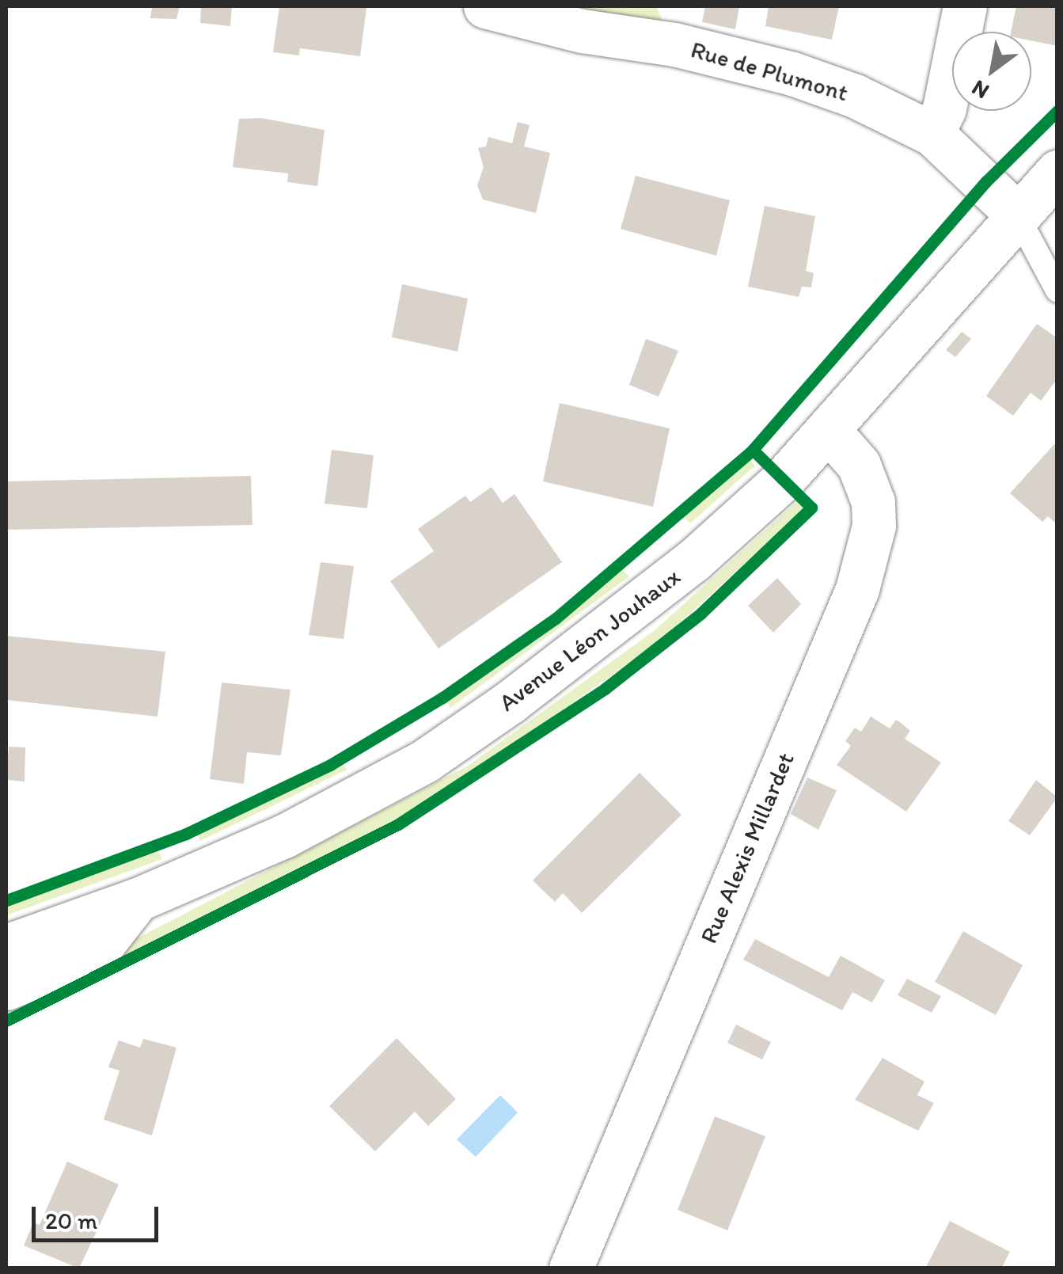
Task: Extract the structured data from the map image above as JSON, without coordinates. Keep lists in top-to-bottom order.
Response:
{
  "streets": {
    "street": ["Rue de Plumont", "Avenue Léon Jouhaux", "Rue Alexis Millardet"]
  },
  "crossings": [
    ["Rue de Plumont", "Avenue Léon Jouhaux"],
    ["Avenue Léon Jouhaux", "Rue Alexis Millardet"]
  ],
  "scale_bar": "20 m",
  "north": "bottom left"
}
